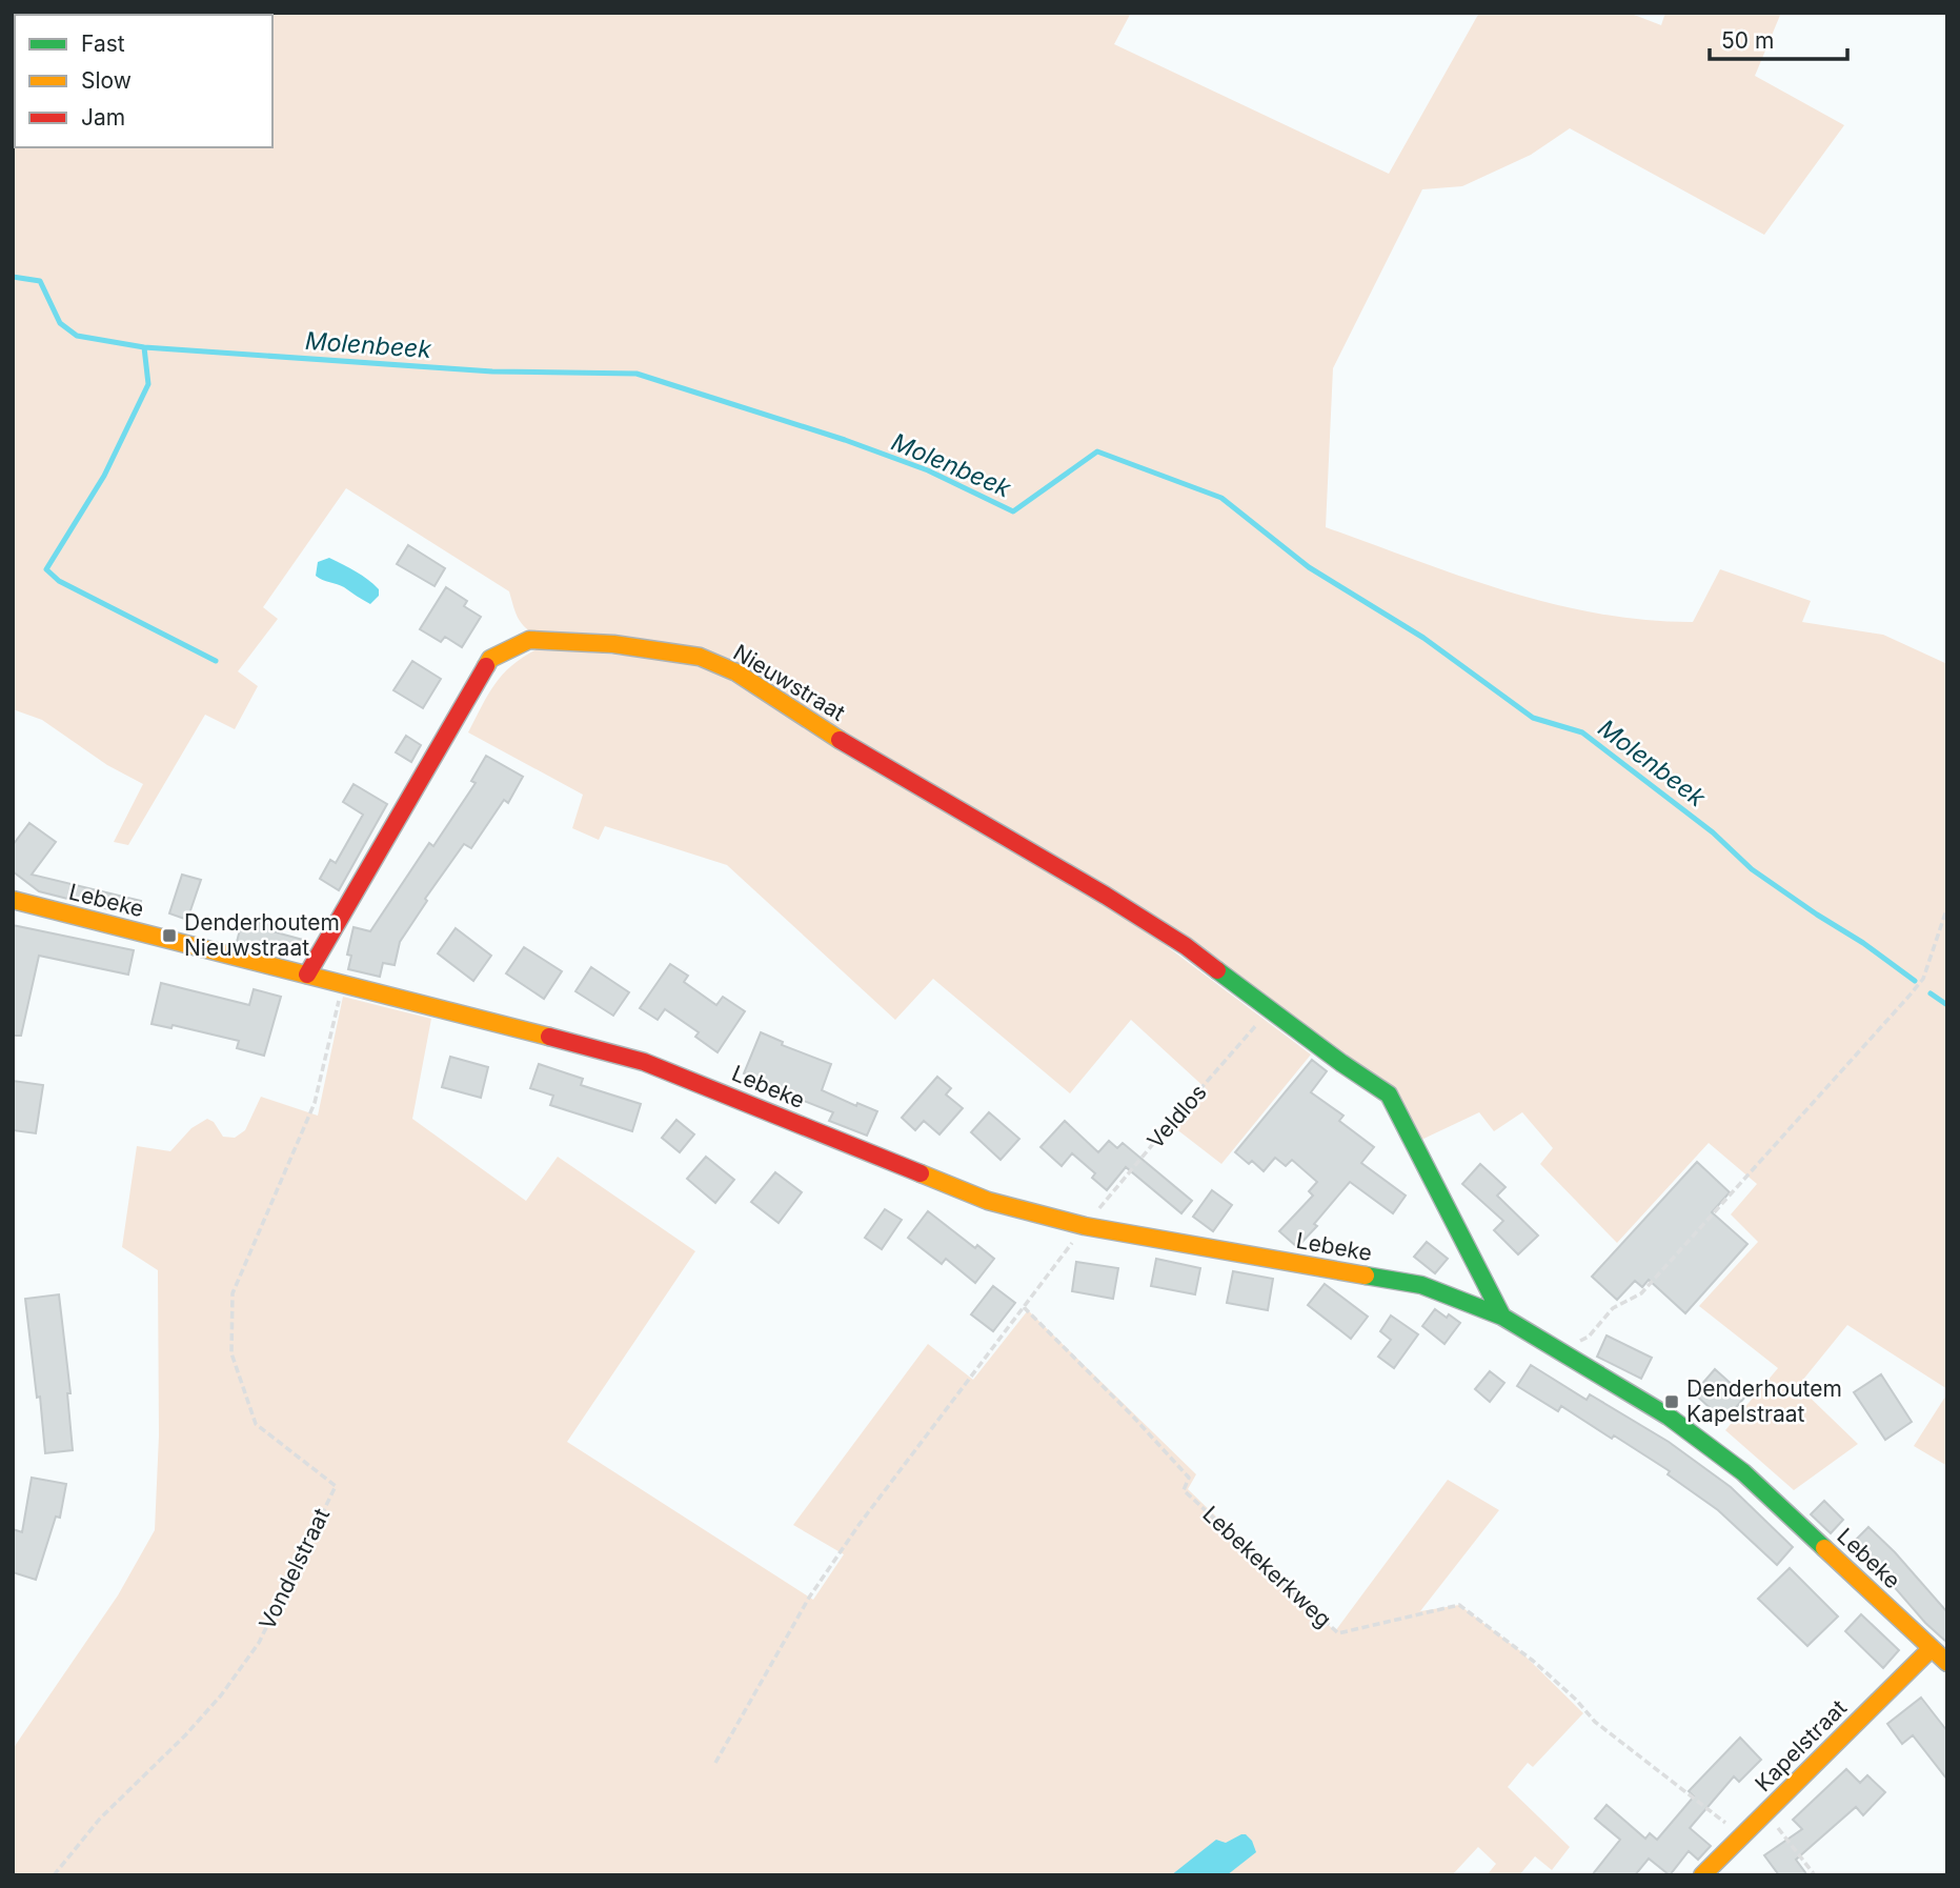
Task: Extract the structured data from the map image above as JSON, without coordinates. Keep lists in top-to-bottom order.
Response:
{
  "streets": {
    "street": ["Nieuwstraat", "Lebeke", "Kapelstraat"],
    "path": ["Veldlos", "Lebekekerkweg", "Vondelstraat"]
  },
  "crossings": [
    ["Nieuwstraat", "Lebeke"],
    ["Nieuwstraat", "Veldlos"],
    ["Lebeke", "Veldlos"],
    ["Lebeke", "Vondelstraat"],
    ["Lebeke", "Kapelstraat"],
    ["Veldlos", "Lebekekerkweg"],
    ["Lebekekerkweg", "Kapelstraat"]
  ],
  "water": ["Molenbeek"],
  "places": {
    "transit": ["Denderhoutem Nieuwstraat", "Denderhoutem Kapelstraat"]
  },
  "legend": ["Fast", "Slow", "Jam"],
  "scale_bar": "50 m"
}
